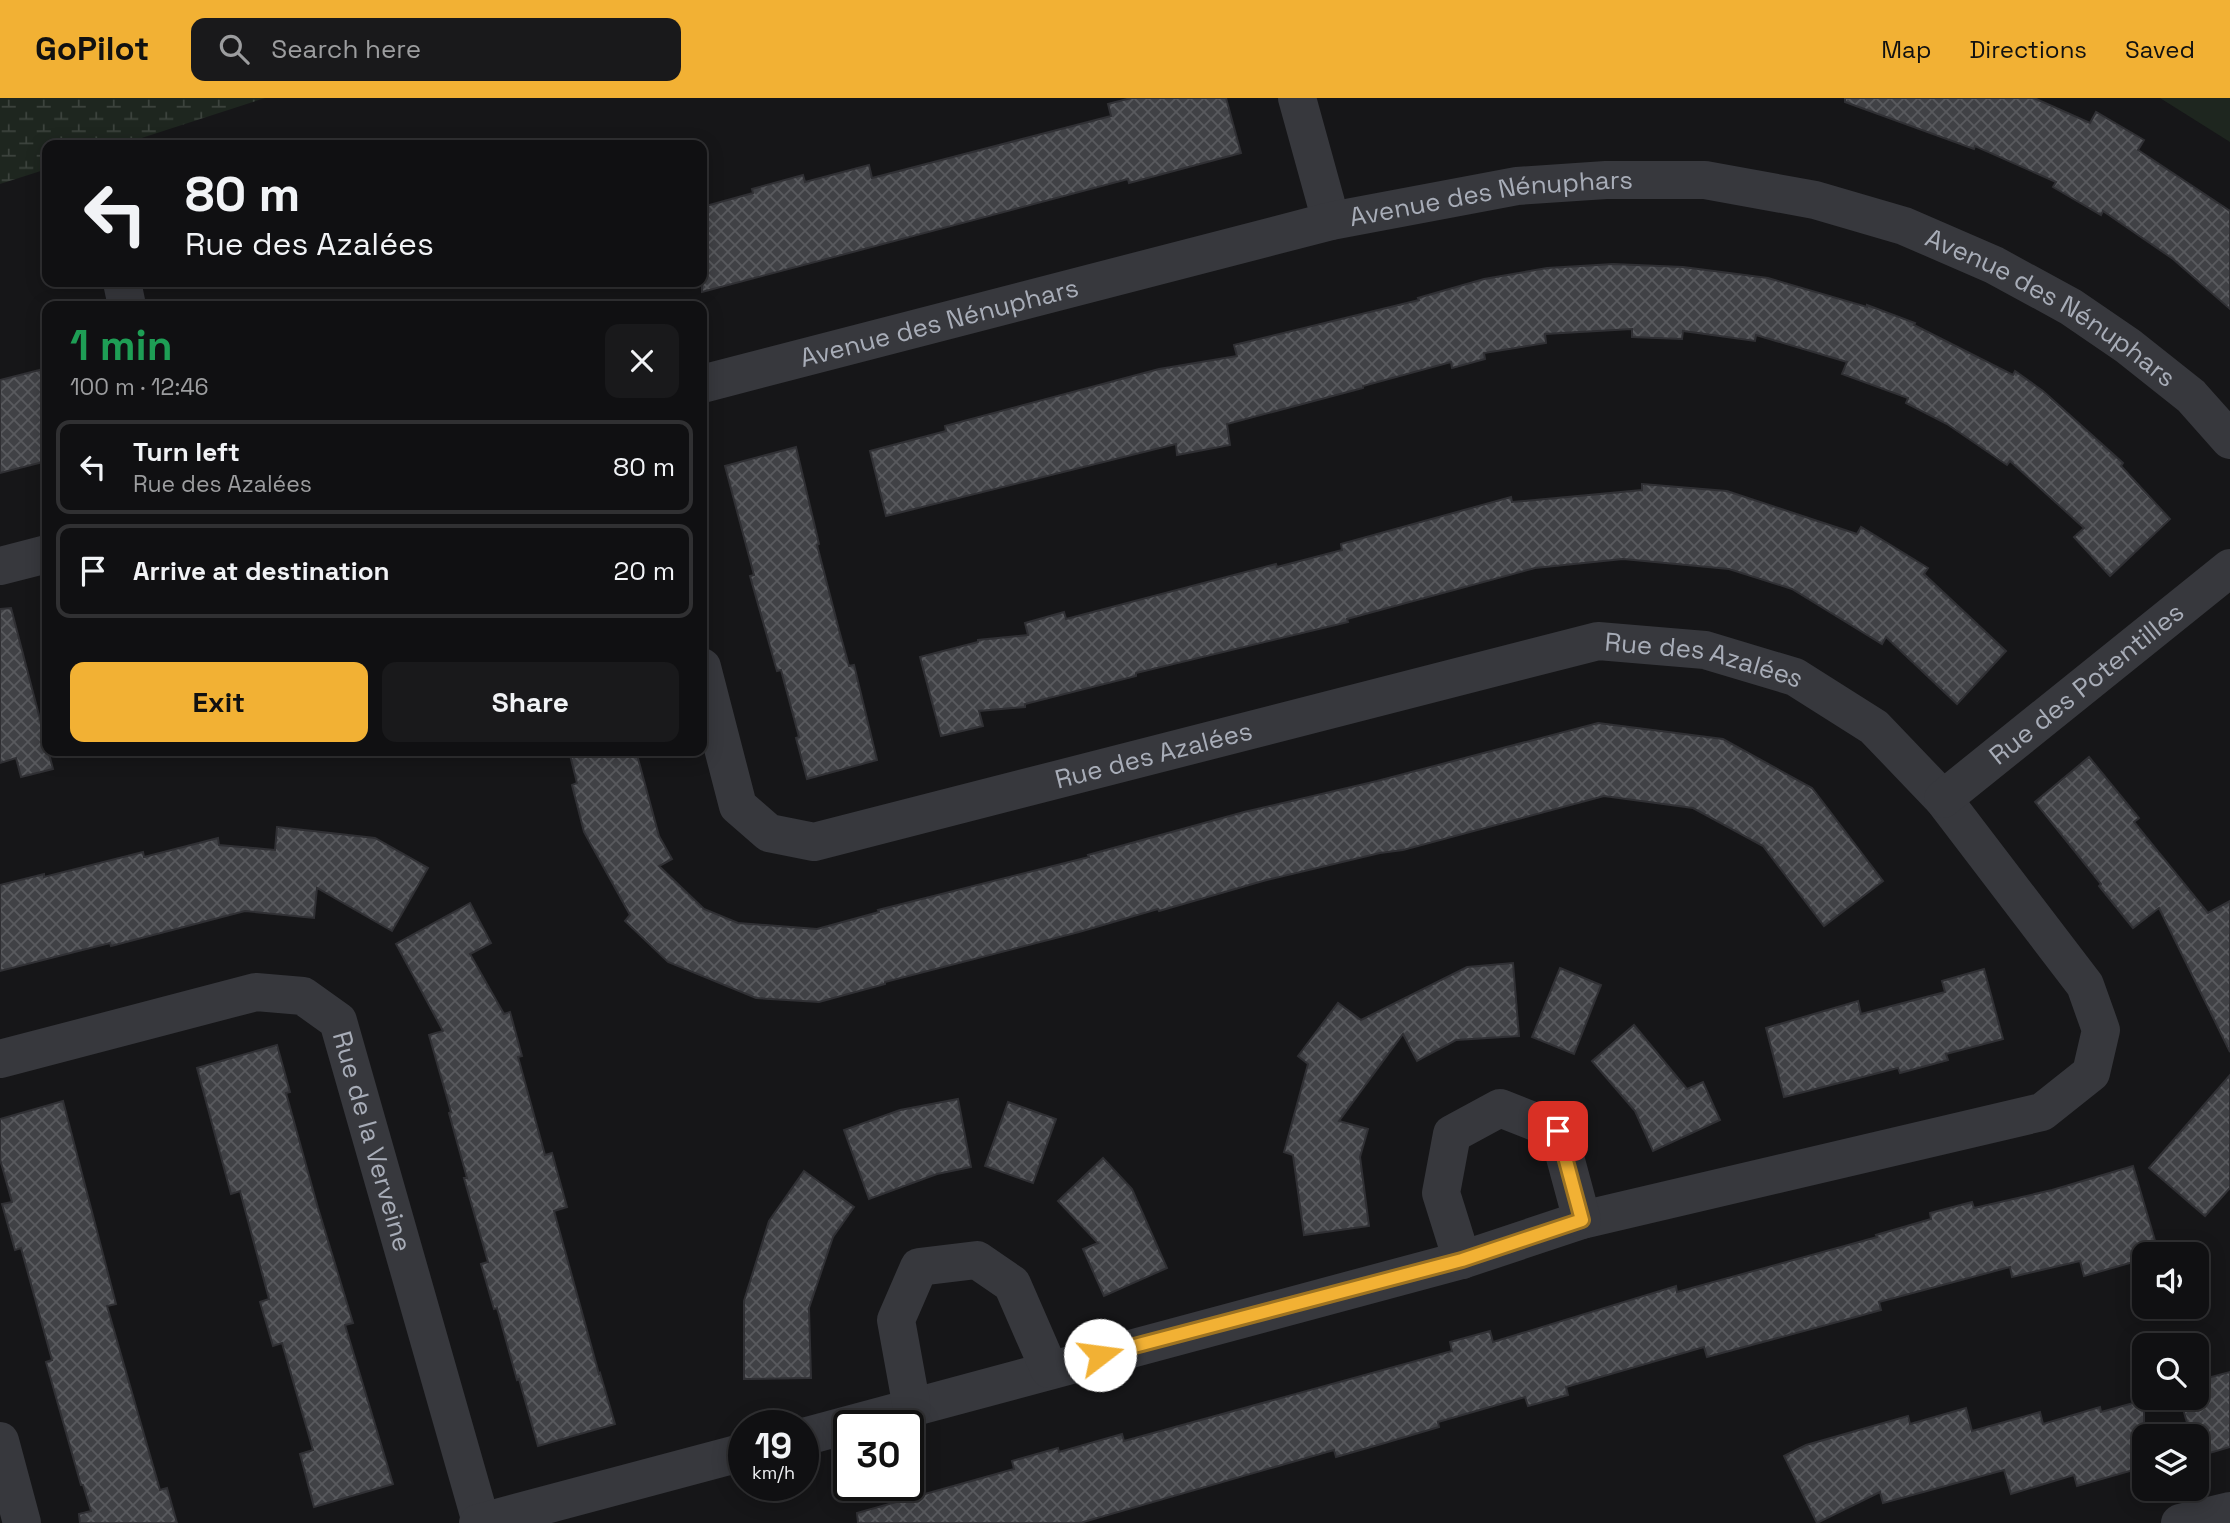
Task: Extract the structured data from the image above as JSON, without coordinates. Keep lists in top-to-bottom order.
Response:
{
  "streets": {
    "street": [
      "Avenue des Nénuphars",
      "Rue des Azalées",
      "Rue des Potentilles",
      "Rue de la Verveine"
    ]
  },
  "crossings": [
    ["Rue des Azalées", "Rue des Potentilles"]
  ],
  "page": {
    "header": "GoPilot",
    "search": "Search here",
    "nav": ["Map", "Directions", "Saved"],
    "turn": ["80 m", "Rue des Azalées"],
    "heading": ["1 min", "100 m · 12:46"],
    "list": [
      {
        "name": "Turn left",
        "note": "Rue des Azalées",
        "value": "80 m"
      },
      {
        "name": "Arrive at destination",
        "value": "20 m"
      }
    ],
    "buttons": ["Exit", "Share"],
    "speed": "19 km/h",
    "limit": "30"
  }
}
